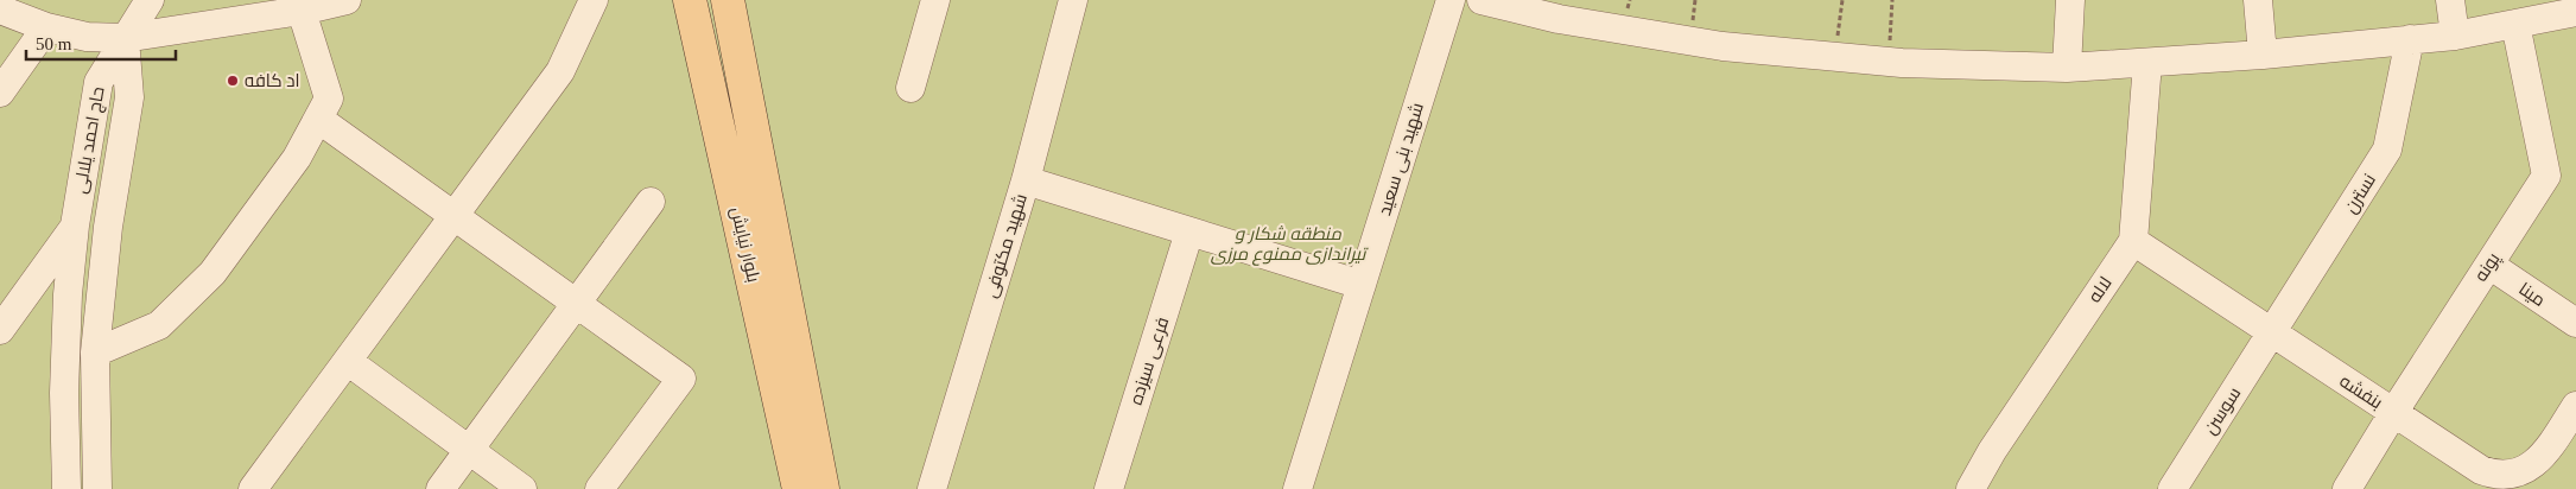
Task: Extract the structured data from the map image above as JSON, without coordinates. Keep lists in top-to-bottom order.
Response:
{
  "streets": {
    "main road": ["بلوار نیایش"],
    "street": [
      "حاج احمد یلالی",
      "شهید بنی سعید",
      "نسترن",
      "شهید مکتوفی",
      "پونه",
      "لاله",
      "مینا",
      "فرعی سیزده",
      "بنفشه",
      "سوسن"
    ]
  },
  "crossings": [
    ["نسترن", "بنفشه"],
    ["نسترن", "سوسن"],
    ["پونه", "مینا"],
    ["پونه", "بنفشه"],
    ["لاله", "بنفشه"],
    ["بنفشه", "سوسن"]
  ],
  "parks": ["منطقه شکار و تیراندازی ممنوع مرزی"],
  "places": ["اد کافه"],
  "scale_bar": "50 m"
}
